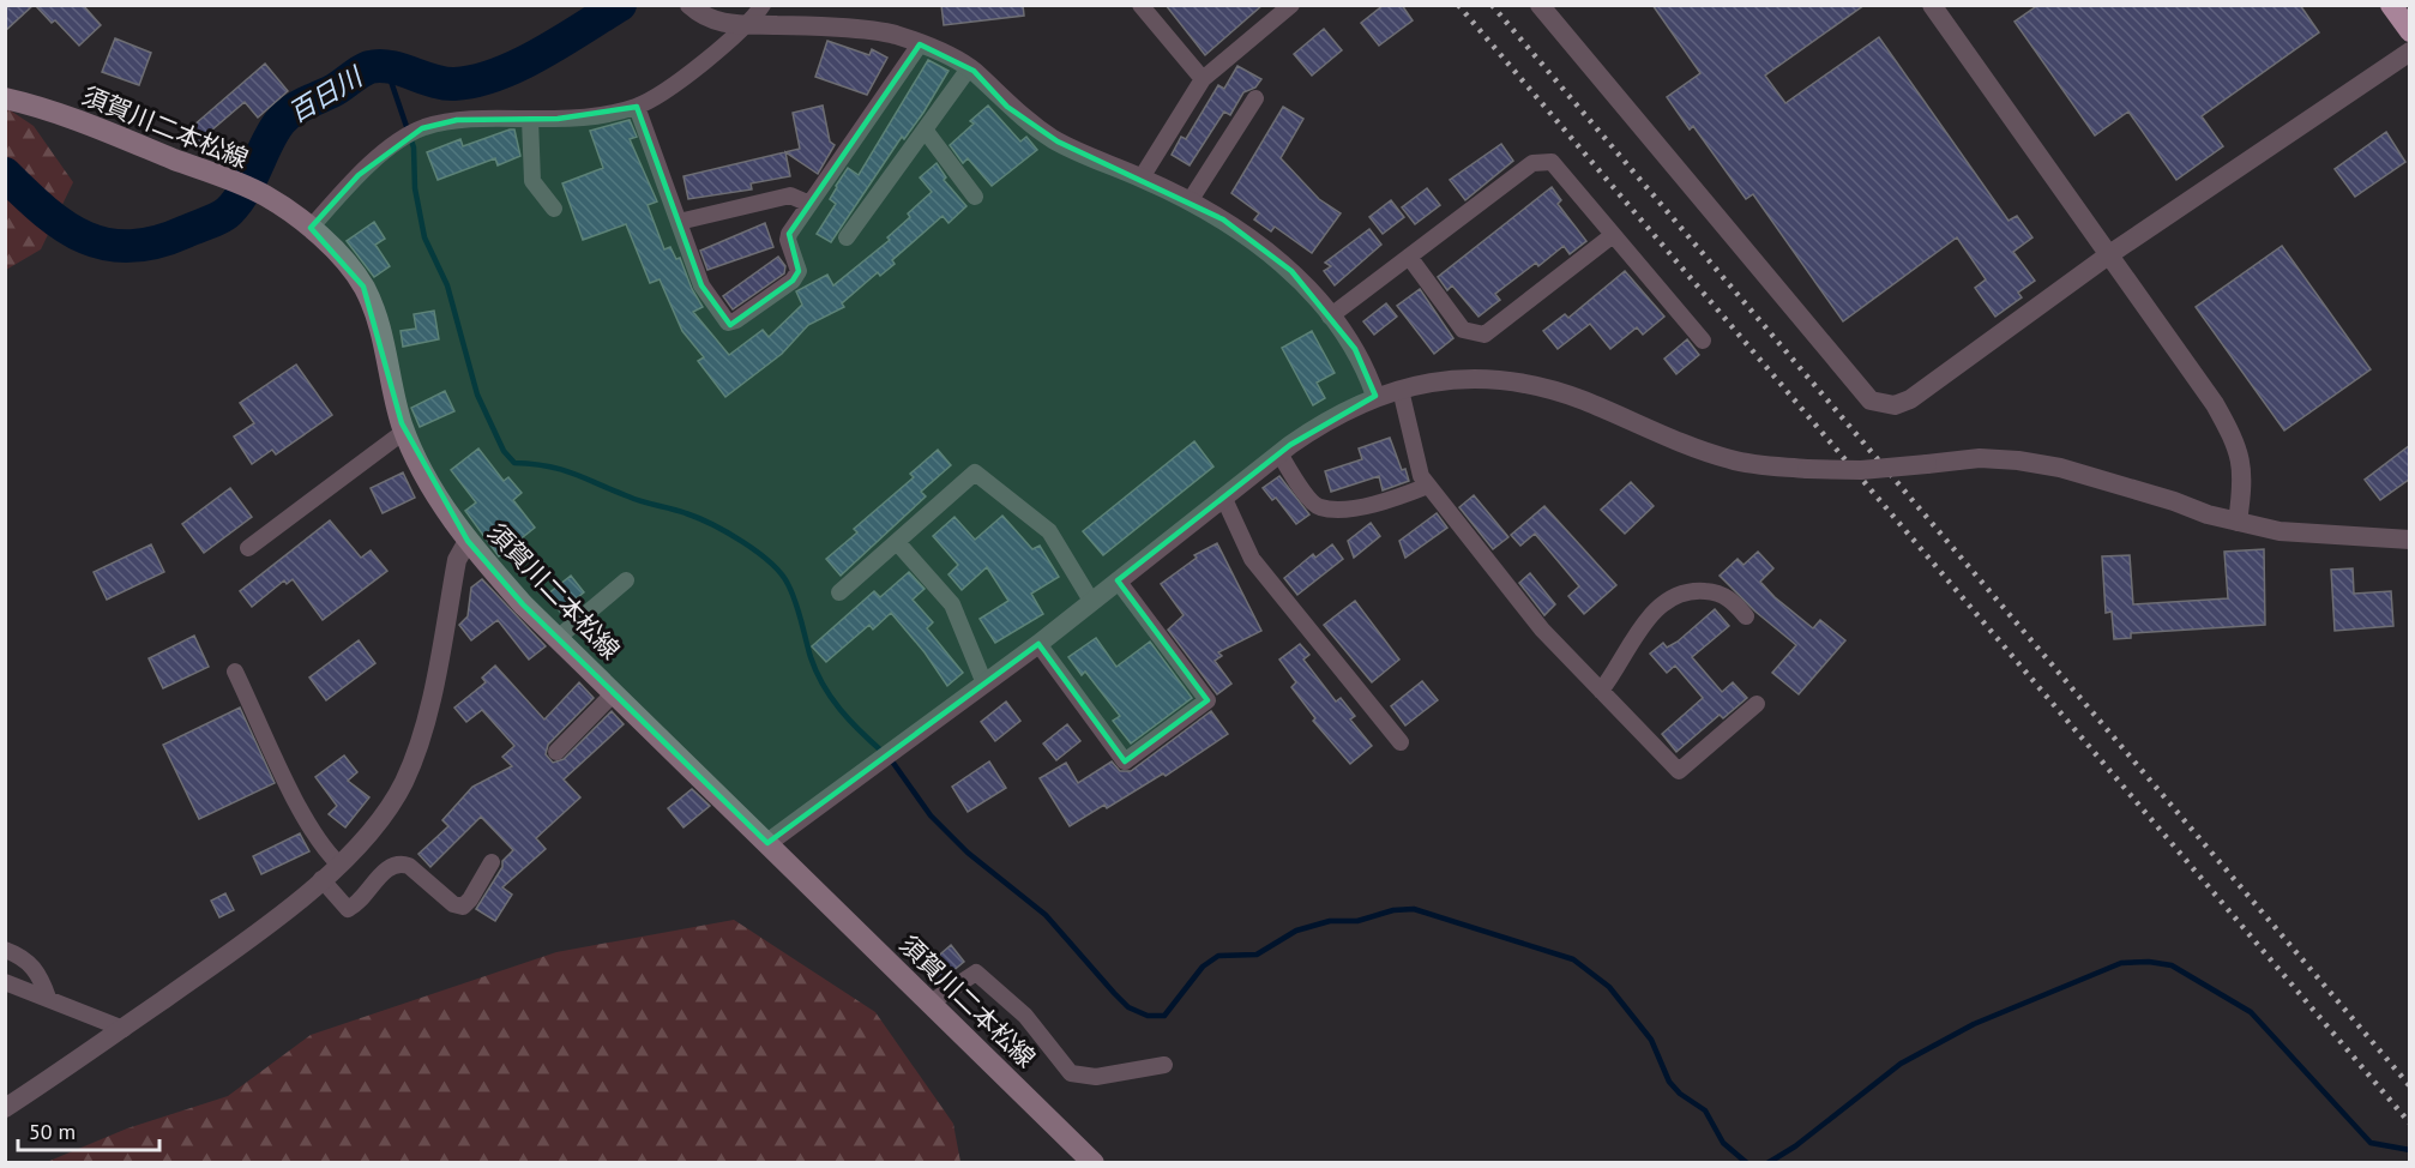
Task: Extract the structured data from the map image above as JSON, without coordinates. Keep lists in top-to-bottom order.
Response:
{
  "streets": {
    "main road": ["須賀川二本松線"]
  },
  "water": ["百日川"],
  "scale_bar": "50 m"
}
